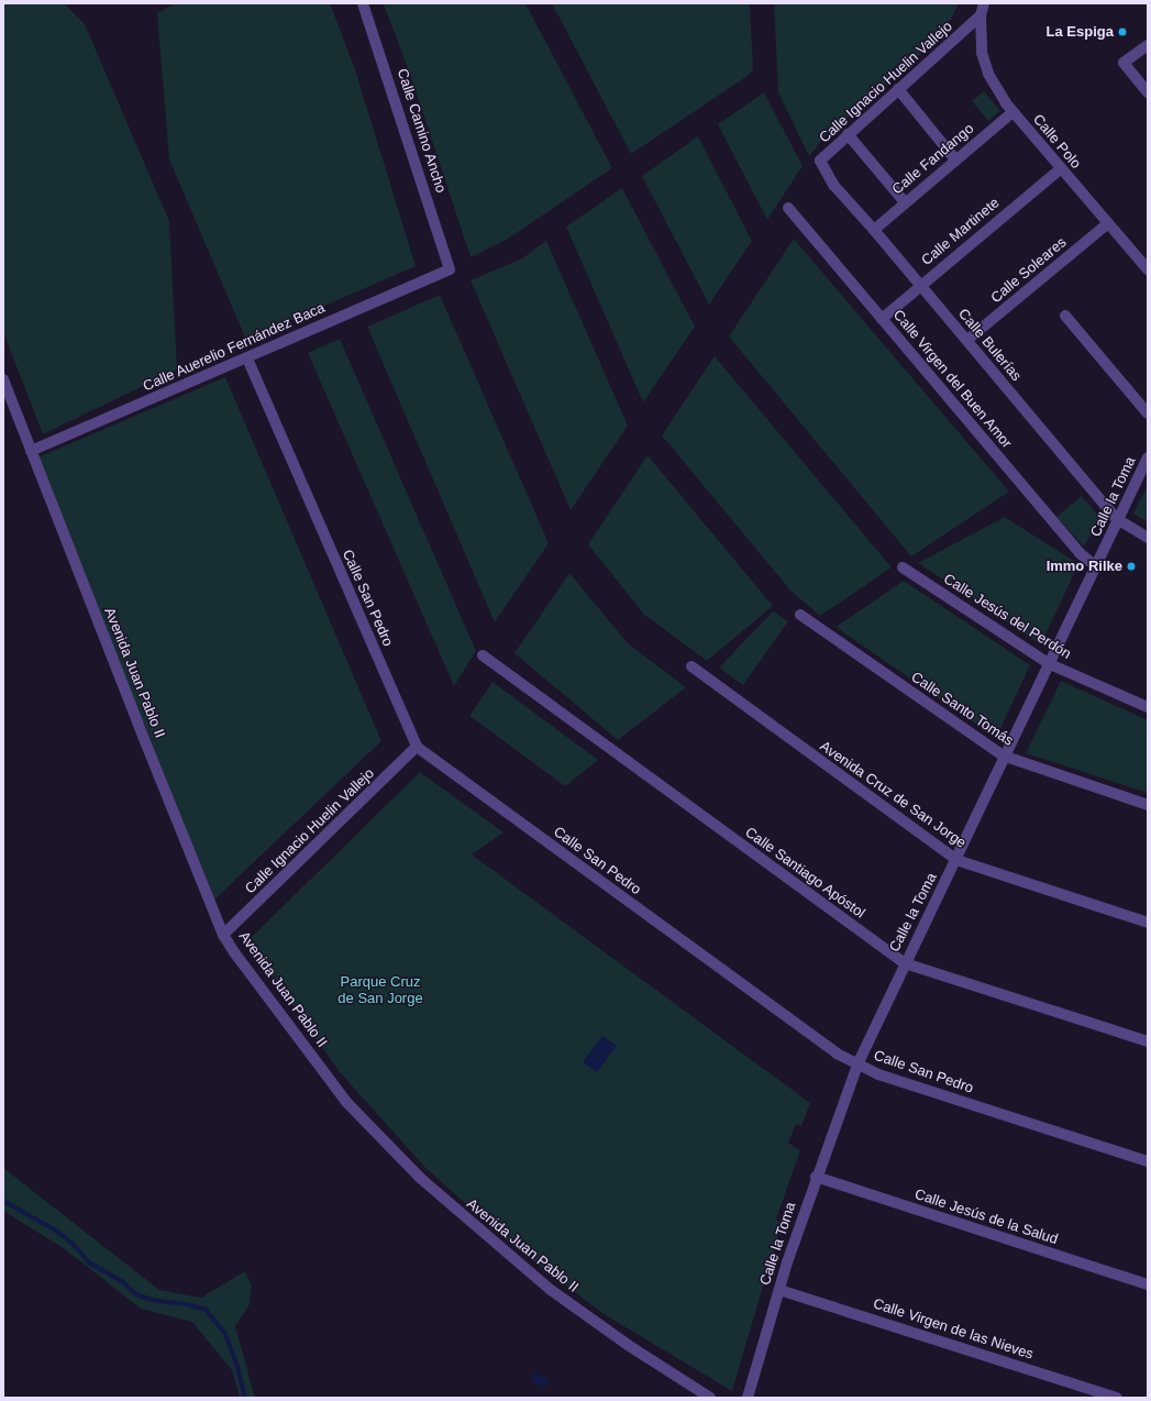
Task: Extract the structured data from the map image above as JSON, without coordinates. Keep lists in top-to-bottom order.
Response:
{
  "streets": {
    "street": [
      "Calle Ignacio Huelin Vallejo",
      "Calle Camino Ancho",
      "Calle Polo",
      "Calle Fandango",
      "Calle Martinete",
      "Calle Soleares",
      "Calle Bulerías",
      "Calle Auerelio Fernández Baca",
      "Calle Virgen del Buen Amor",
      "Calle la Toma",
      "Calle San Pedro",
      "Calle Jesús del Perdón",
      "Avenida Juan Pablo II",
      "Calle Santo Tomás",
      "Avenida Cruz de San Jorge",
      "Calle Santiago Apóstol",
      "Calle Jesús de la Salud",
      "Calle Virgen de las Nieves"
    ]
  },
  "crossings": [
    ["Calle Ignacio Huelin Vallejo", "Calle Polo"],
    ["Calle Ignacio Huelin Vallejo", "Calle Bulerías"],
    ["Calle Ignacio Huelin Vallejo", "Calle San Pedro"],
    ["Calle Ignacio Huelin Vallejo", "Avenida Juan Pablo II"],
    ["Calle Camino Ancho", "Calle Auerelio Fernández Baca"],
    ["Calle Polo", "Calle Fandango"],
    ["Calle Polo", "Calle Martinete"],
    ["Calle Polo", "Calle Soleares"],
    ["Calle Fandango", "Calle Bulerías"],
    ["Calle Martinete", "Calle Bulerías"],
    ["Calle Martinete", "Calle Virgen del Buen Amor"],
    ["Calle Soleares", "Calle Bulerías"],
    ["Calle Bulerías", "Calle la Toma"],
    ["Calle Auerelio Fernández Baca", "Calle San Pedro"],
    ["Calle Auerelio Fernández Baca", "Avenida Juan Pablo II"],
    ["Calle Virgen del Buen Amor", "Calle la Toma"],
    ["Calle la Toma", "Calle San Pedro"],
    ["Calle la Toma", "Calle Jesús del Perdón"],
    ["Calle la Toma", "Calle Santo Tomás"],
    ["Calle la Toma", "Avenida Cruz de San Jorge"],
    ["Calle la Toma", "Calle Santiago Apóstol"],
    ["Calle la Toma", "Calle Jesús de la Salud"],
    ["Calle la Toma", "Calle Virgen de las Nieves"]
  ],
  "parks": ["Parque Cruz de San Jorge"],
  "places": ["La Espiga", "Immo Rilke"]
}
